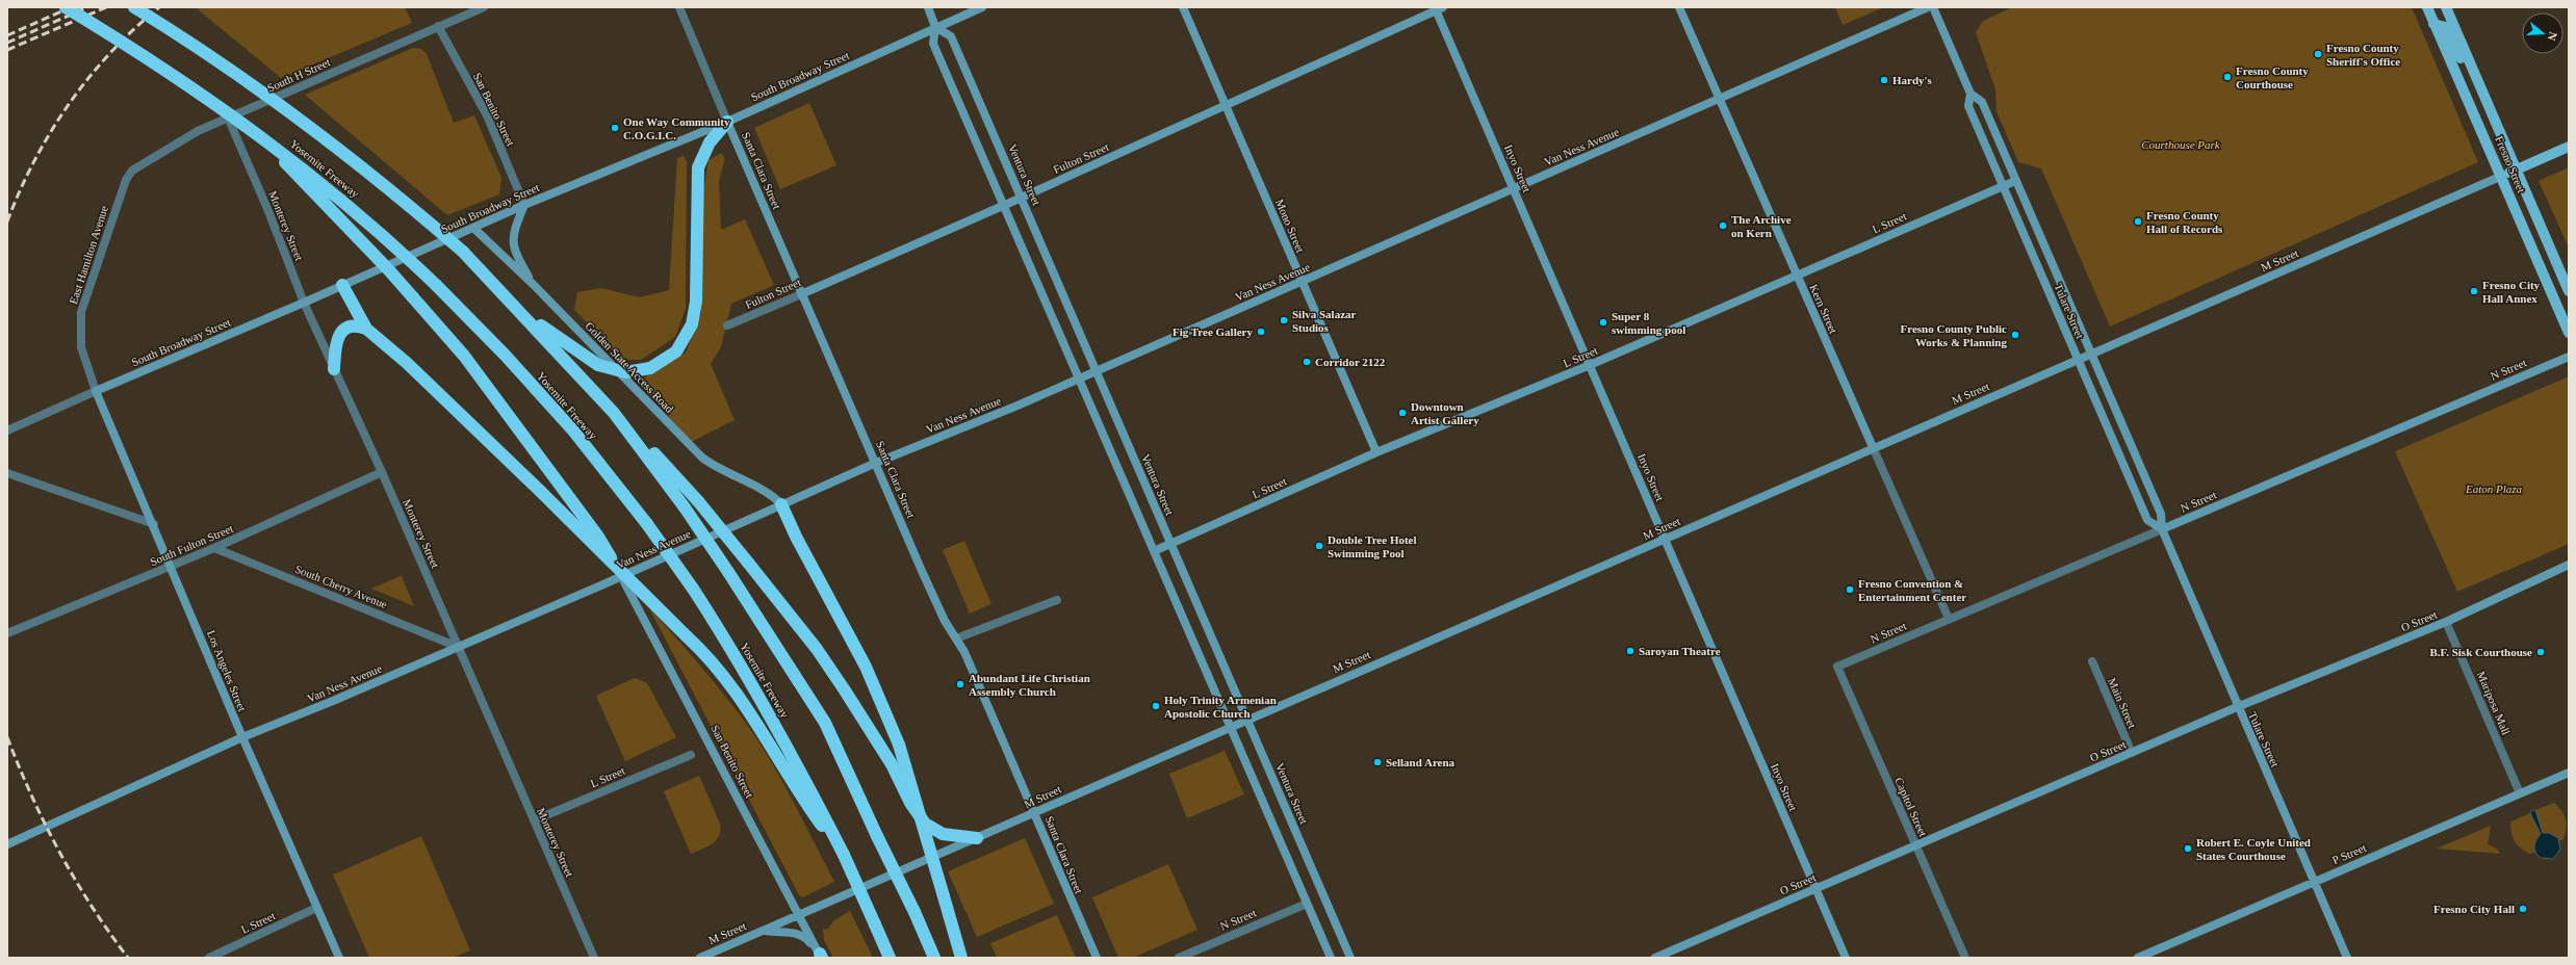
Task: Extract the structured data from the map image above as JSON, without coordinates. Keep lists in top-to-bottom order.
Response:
{
  "streets": {
    "highway": ["Yosemite Freeway"],
    "main road": ["Fresno Street", "M Street"],
    "street": [
      "South H Street",
      "South Broadway Street",
      "San Benito Street",
      "Van Ness Avenue",
      "Fulton Street",
      "Inyo Street",
      "Santa Clara Street",
      "Ventura Street",
      "L Street",
      "Monterey Street",
      "Mono Street",
      "East Hamilton Avenue",
      "Kern Street",
      "Tulare Street",
      "Golden State Access Road",
      "N Street",
      "South Fulton Street",
      "South Cherry Avenue",
      "O Street",
      "Los Angeles Street",
      "Main Street",
      "Mariposa Mall",
      "Capitol Street",
      "P Street"
    ]
  },
  "crossings": [
    ["South H Street", "San Benito Street"],
    ["South H Street", "Monterey Street"],
    ["South H Street", "East Hamilton Avenue"],
    ["South Broadway Street", "San Benito Street"],
    ["South Broadway Street", "Santa Clara Street"],
    ["South Broadway Street", "Ventura Street"],
    ["South Broadway Street", "Monterey Street"],
    ["South Broadway Street", "East Hamilton Avenue"],
    ["South Broadway Street", "Golden State Access Road"],
    ["South Broadway Street", "Los Angeles Street"],
    ["San Benito Street", "Van Ness Avenue"],
    ["San Benito Street", "M Street"],
    ["Van Ness Avenue", "Inyo Street"],
    ["Van Ness Avenue", "Santa Clara Street"],
    ["Van Ness Avenue", "Ventura Street"],
    ["Van Ness Avenue", "Monterey Street"],
    ["Van Ness Avenue", "Mono Street"],
    ["Van Ness Avenue", "Kern Street"],
    ["Van Ness Avenue", "Golden State Access Road"],
    ["Van Ness Avenue", "South Cherry Avenue"],
    ["Van Ness Avenue", "Los Angeles Street"],
    ["Fulton Street", "Inyo Street"],
    ["Fulton Street", "Santa Clara Street"],
    ["Fulton Street", "Ventura Street"],
    ["Fulton Street", "Mono Street"],
    ["Fresno Street", "M Street"],
    ["Inyo Street", "L Street"],
    ["Inyo Street", "M Street"],
    ["Inyo Street", "O Street"],
    ["Santa Clara Street", "M Street"],
    ["Ventura Street", "L Street"],
    ["Ventura Street", "M Street"],
    ["Ventura Street", "N Street"],
    ["L Street", "Monterey Street"],
    ["L Street", "Mono Street"],
    ["L Street", "Kern Street"],
    ["L Street", "Tulare Street"],
    ["L Street", "Los Angeles Street"],
    ["Monterey Street", "South Fulton Street"],
    ["Monterey Street", "South Cherry Avenue"],
    ["East Hamilton Avenue", "Los Angeles Street"],
    ["M Street", "Kern Street"],
    ["M Street", "Tulare Street"],
    ["Kern Street", "N Street"],
    ["Tulare Street", "N Street"],
    ["Tulare Street", "O Street"],
    ["Tulare Street", "P Street"],
    ["N Street", "Capitol Street"],
    ["South Fulton Street", "South Cherry Avenue"],
    ["South Fulton Street", "Los Angeles Street"],
    ["O Street", "Main Street"],
    ["O Street", "Mariposa Mall"],
    ["O Street", "Capitol Street"],
    ["Mariposa Mall", "P Street"]
  ],
  "parks": ["Courthouse Park", "Eaton Plaza"],
  "places": [
    "Fresno County Sheriff's Office",
    "Fresno County Courthouse",
    "Hardy's",
    "One Way Community C.O.G.I.C.",
    "Fresno County Hall of Records",
    "The Archive on Kern",
    "Fresno City Hall Annex",
    "Silva Salazar Studios",
    "Super 8 swimming pool",
    "Fig Tree Gallery",
    "Fresno County Public Works & Planning",
    "Corridor 2122",
    "Downtown Artist Gallery",
    "Double Tree Hotel Swimming Pool",
    "Fresno Convention & Entertainment Center",
    "Saroyan Theatre",
    "B.F. Sisk Courthouse",
    "Abundant Life Christian Assembly Church",
    "Holy Trinity Armenian Apostolic Church",
    "Selland Arena",
    "Robert E. Coyle United States Courthouse",
    "Fresno City Hall"
  ],
  "north": "right"
}
